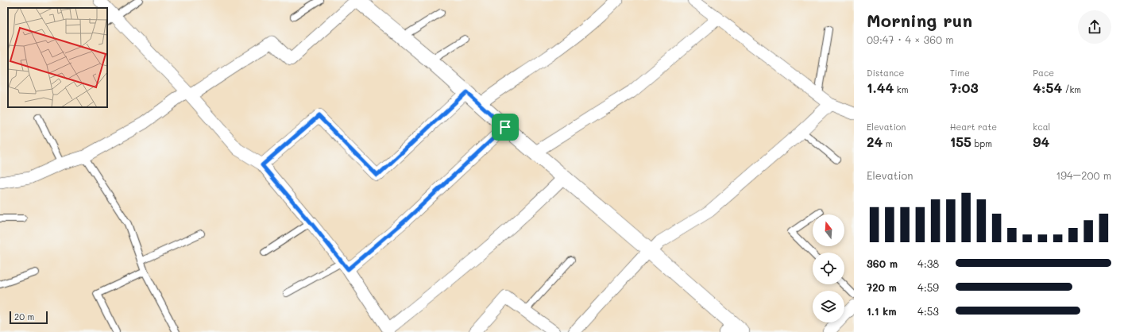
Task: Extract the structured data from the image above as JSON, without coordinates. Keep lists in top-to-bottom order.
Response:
{
  "scale_bar": "20 m",
  "north": "top",
  "page": {
    "heading": ["Morning run", "09:47 · 4 × 360 m"],
    "stats": [
      ["Distance", "1.44 km"],
      ["Time", "7:03"],
      ["Pace", "4:54 /km"],
      ["Elevation", "24 m"],
      ["Heart rate", "155 bpm"],
      ["kcal", "94"]
    ],
    "chart": ["Elevation", "194–200 m"],
    "list": [
      {
        "name": "360 m",
        "note": "4:38"
      },
      {
        "name": "720 m",
        "note": "4:59"
      },
      {
        "name": "1.1 km",
        "note": "4:53"
      }
    ],
    "scale": "20 m"
  }
}
